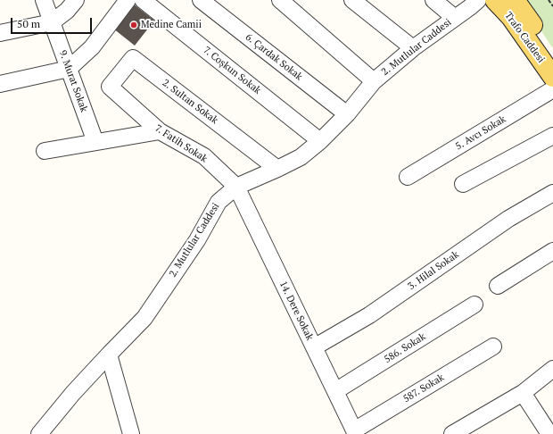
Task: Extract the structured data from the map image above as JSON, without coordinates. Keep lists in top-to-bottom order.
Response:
{
  "streets": {
    "main road": ["Trafo Caddesi"],
    "street": [
      "2. Mutlular Caddesi",
      "6. Çardak Sokak",
      "7. Coşkun Sokak",
      "9. Murat Sokak",
      "2. Sultan Sokak",
      "5. Avcı Sokak",
      "7. Fatih Sokak",
      "3. Hilal Sokak",
      "14. Dere Sokak",
      "586. Sokak",
      "587. Sokak"
    ]
  },
  "crossings": [
    ["2. Mutlular Caddesi", "6. Çardak Sokak"],
    ["2. Mutlular Caddesi", "7. Coşkun Sokak"],
    ["2. Mutlular Caddesi", "2. Sultan Sokak"],
    ["2. Mutlular Caddesi", "7. Fatih Sokak"],
    ["2. Mutlular Caddesi", "14. Dere Sokak"],
    ["2. Sultan Sokak", "7. Fatih Sokak"],
    ["7. Fatih Sokak", "14. Dere Sokak"],
    ["3. Hilal Sokak", "14. Dere Sokak"],
    ["14. Dere Sokak", "586. Sokak"],
    ["14. Dere Sokak", "587. Sokak"]
  ],
  "places": ["Medine Camii"],
  "scale_bar": "50 m"
}
